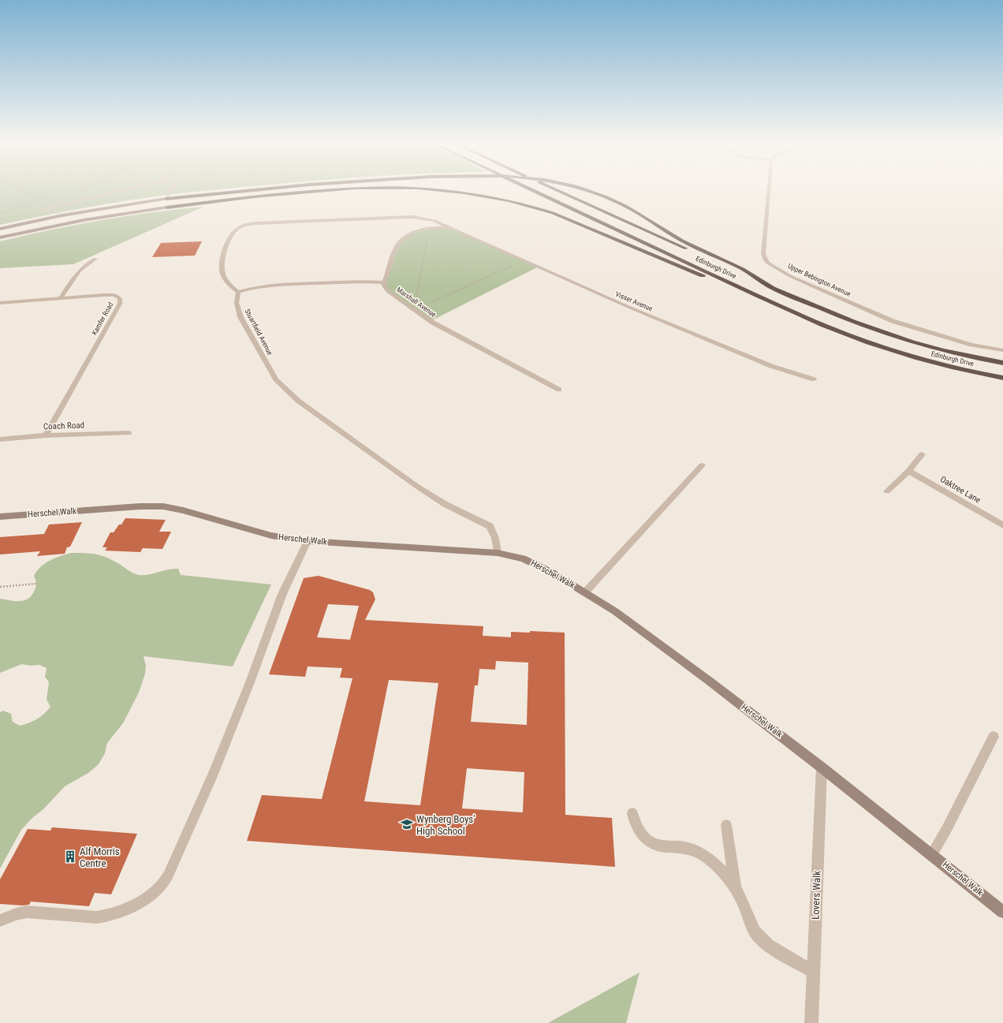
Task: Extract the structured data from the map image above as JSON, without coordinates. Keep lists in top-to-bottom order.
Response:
{
  "streets": {
    "highway": ["Edinburgh Drive"],
    "main road": ["Herschel Walk"],
    "street": [
      "Upper Bebington Avenue",
      "Visser Avenue",
      "Marshall Avenue",
      "Kamfer Road",
      "Stuartfield Avenue",
      "Coach Road",
      "Oaktree Lane",
      "Lovers Walk"
    ]
  },
  "crossings": [
    ["Kamfer Road", "Coach Road"],
    ["Stuartfield Avenue", "Herschel Walk"],
    ["Herschel Walk", "Lovers Walk"]
  ],
  "places": {
    "school or university": ["Wynberg Boys' High School"],
    "building": ["Alf Morris Centre"]
  }
}
